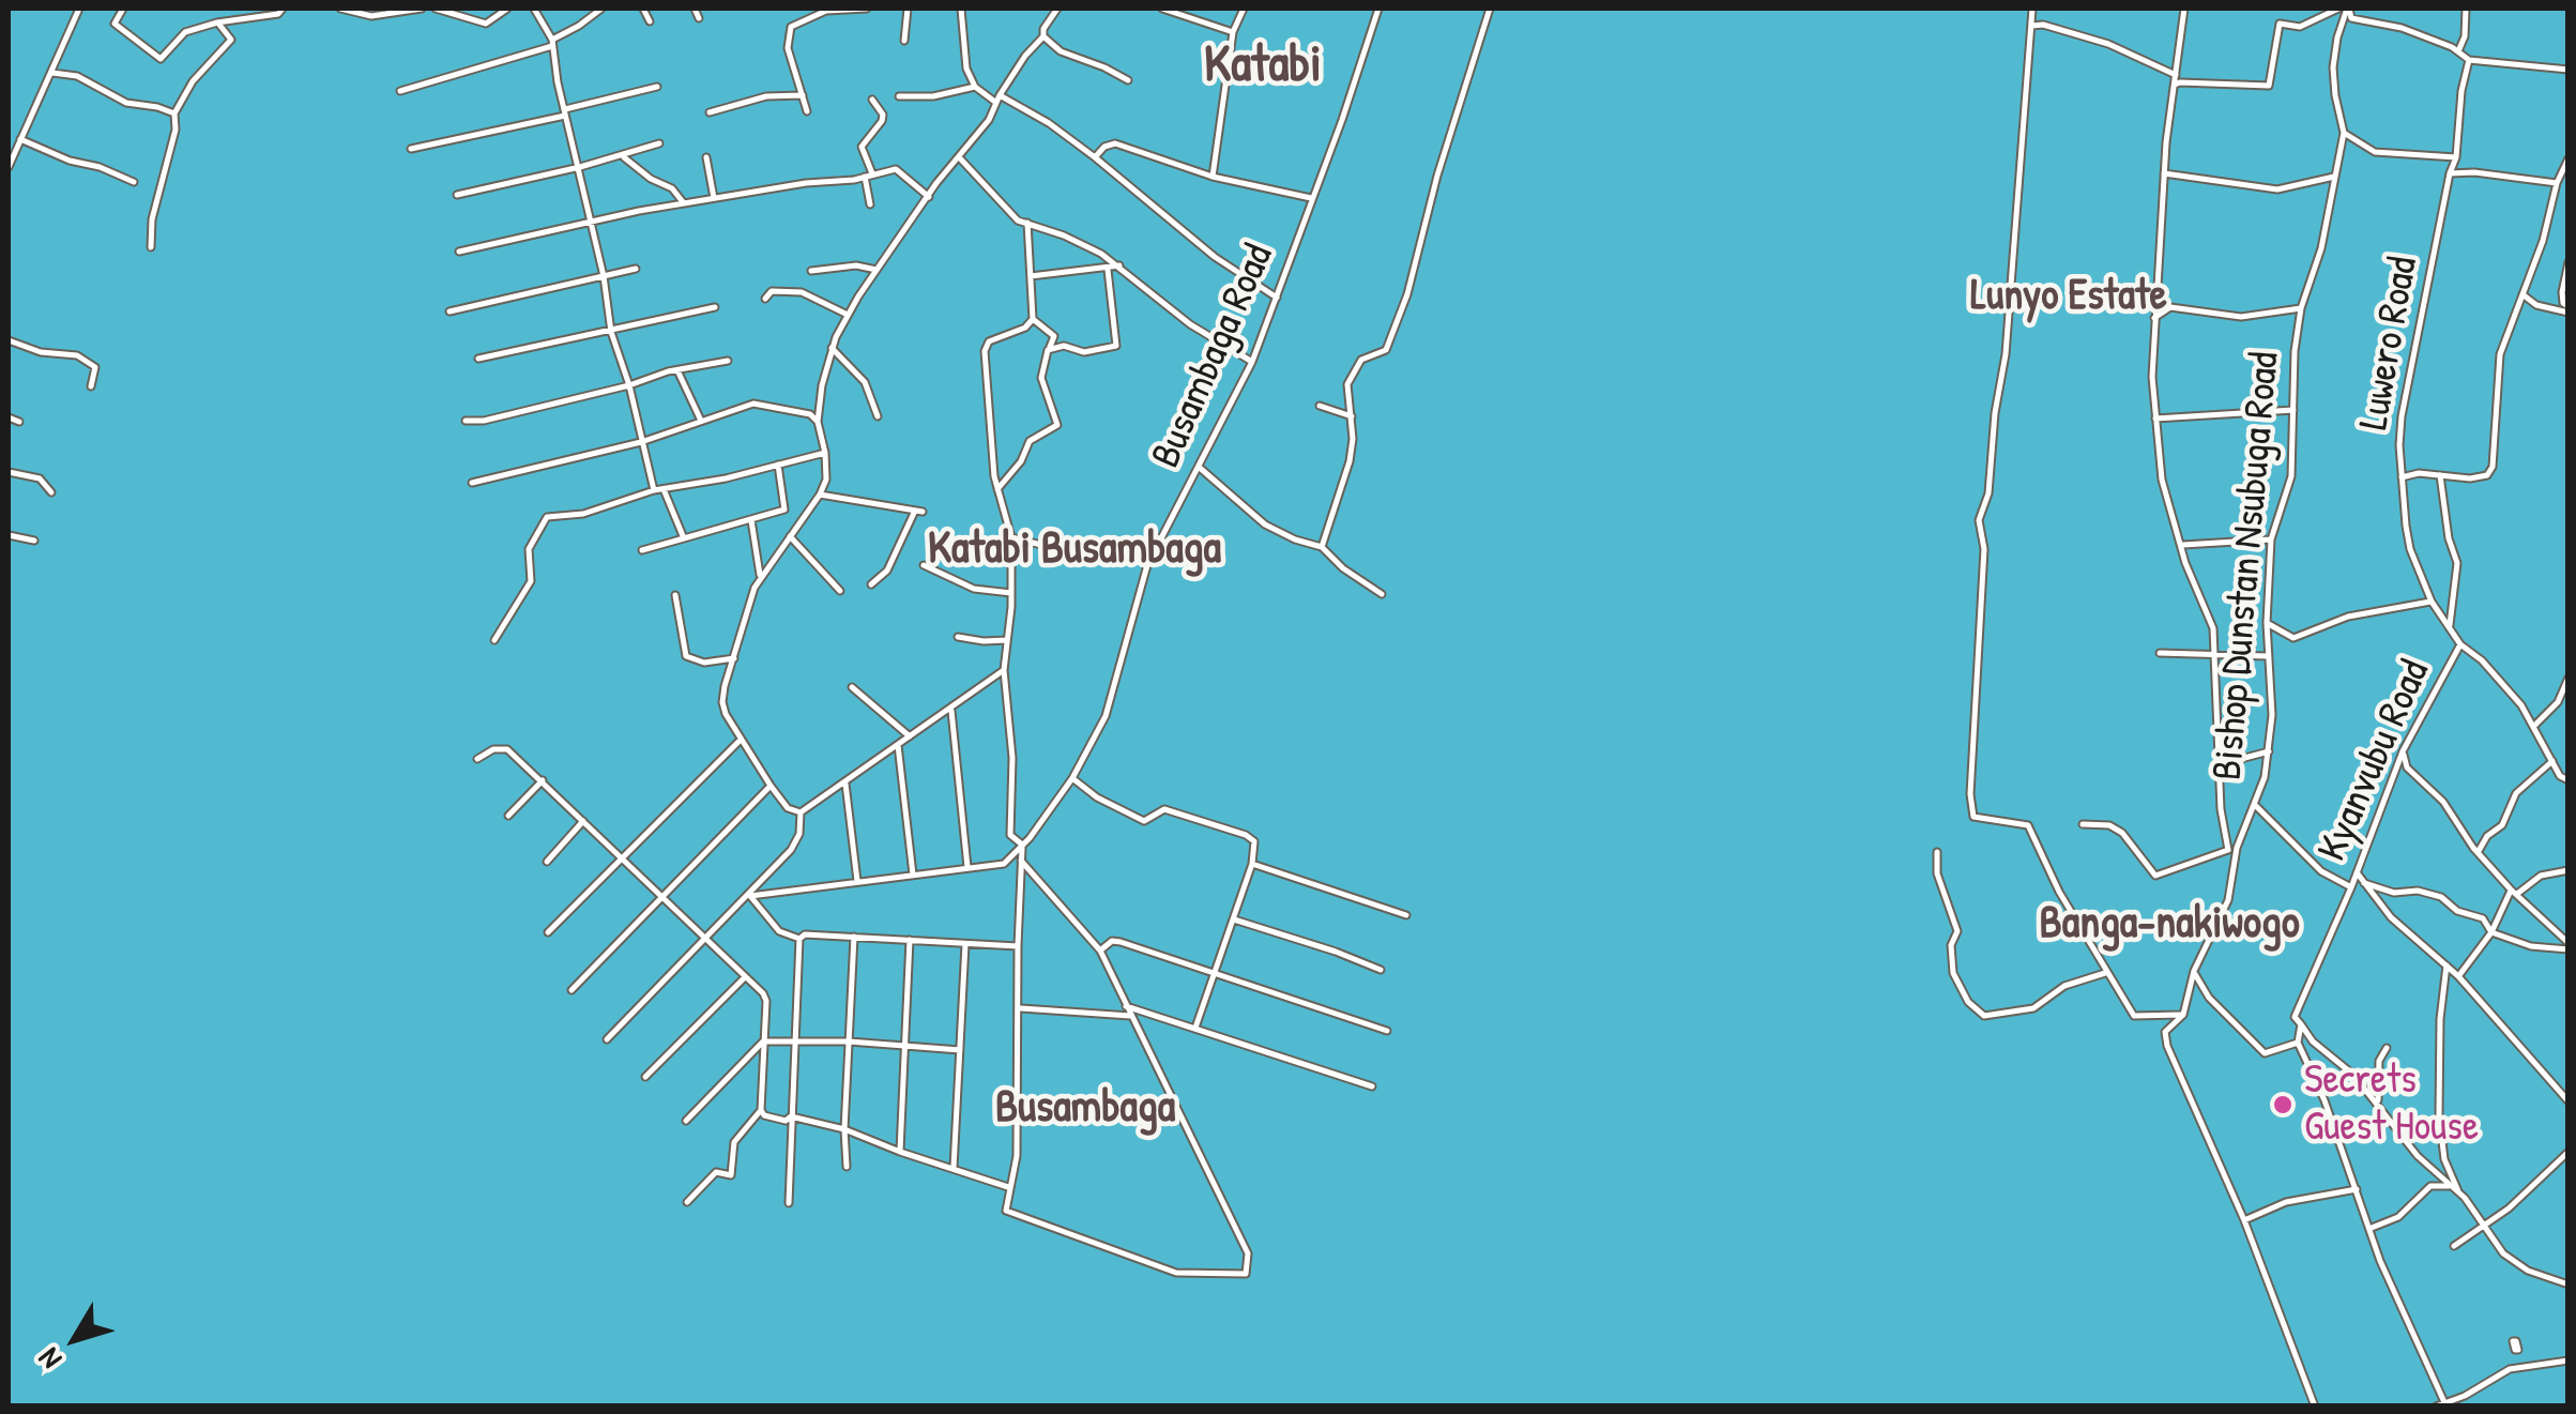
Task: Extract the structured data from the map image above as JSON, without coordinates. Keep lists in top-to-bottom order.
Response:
{
  "streets": {
    "street": [
      "Luwero Road",
      "Busambaga Road",
      "Bishop Dunstan Nsubuga Road",
      "Kyanvubu Road"
    ]
  },
  "crossings": [
    ["Luwero Road", "Kyanvubu Road"]
  ],
  "districts": [
    "Katabi",
    "Lunyo Estate",
    "Katabi Busambaga",
    "Banga-nakiwogo",
    "Busambaga"
  ],
  "places": ["Secrets Guest House"],
  "north": "bottom left"
}
